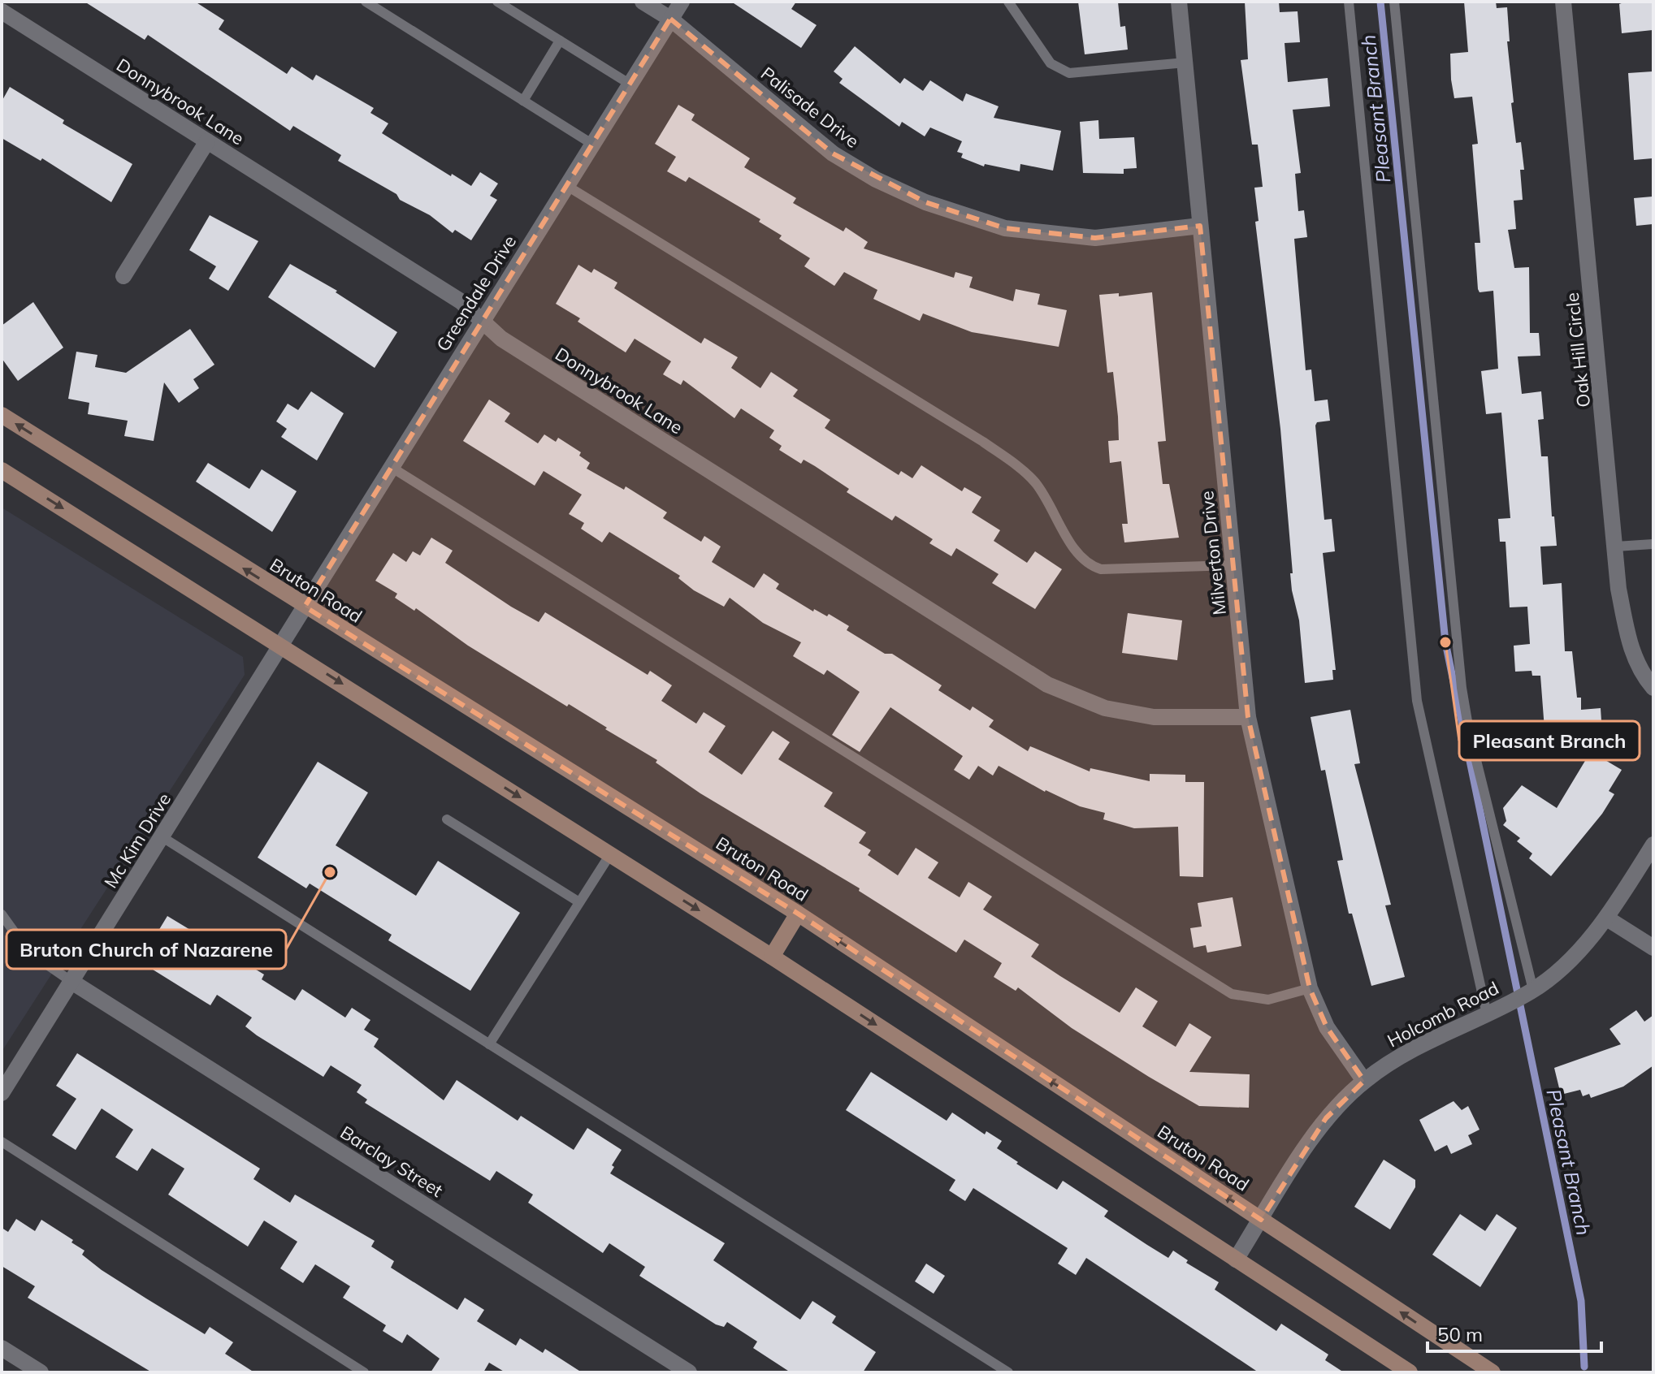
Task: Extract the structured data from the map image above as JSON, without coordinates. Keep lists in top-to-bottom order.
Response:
{
  "streets": {
    "main road": ["Bruton Road"],
    "street": [
      "Donnybrook Lane",
      "Palisade Drive",
      "Greendale Drive",
      "Oak Hill Circle",
      "Milverton Drive",
      "Mc Kim Drive",
      "Holcomb Road",
      "Barclay Street"
    ]
  },
  "crossings": [
    ["Donnybrook Lane", "Greendale Drive"],
    ["Donnybrook Lane", "Milverton Drive"],
    ["Palisade Drive", "Greendale Drive"],
    ["Palisade Drive", "Milverton Drive"],
    ["Greendale Drive", "Bruton Road"],
    ["Greendale Drive", "Mc Kim Drive"],
    ["Milverton Drive", "Holcomb Road"],
    ["Bruton Road", "Mc Kim Drive"],
    ["Bruton Road", "Holcomb Road"],
    ["Mc Kim Drive", "Barclay Street"]
  ],
  "water": ["Pleasant Branch"],
  "places": ["Pleasant Branch", "Bruton Church of Nazarene"],
  "scale_bar": "50 m"
}
